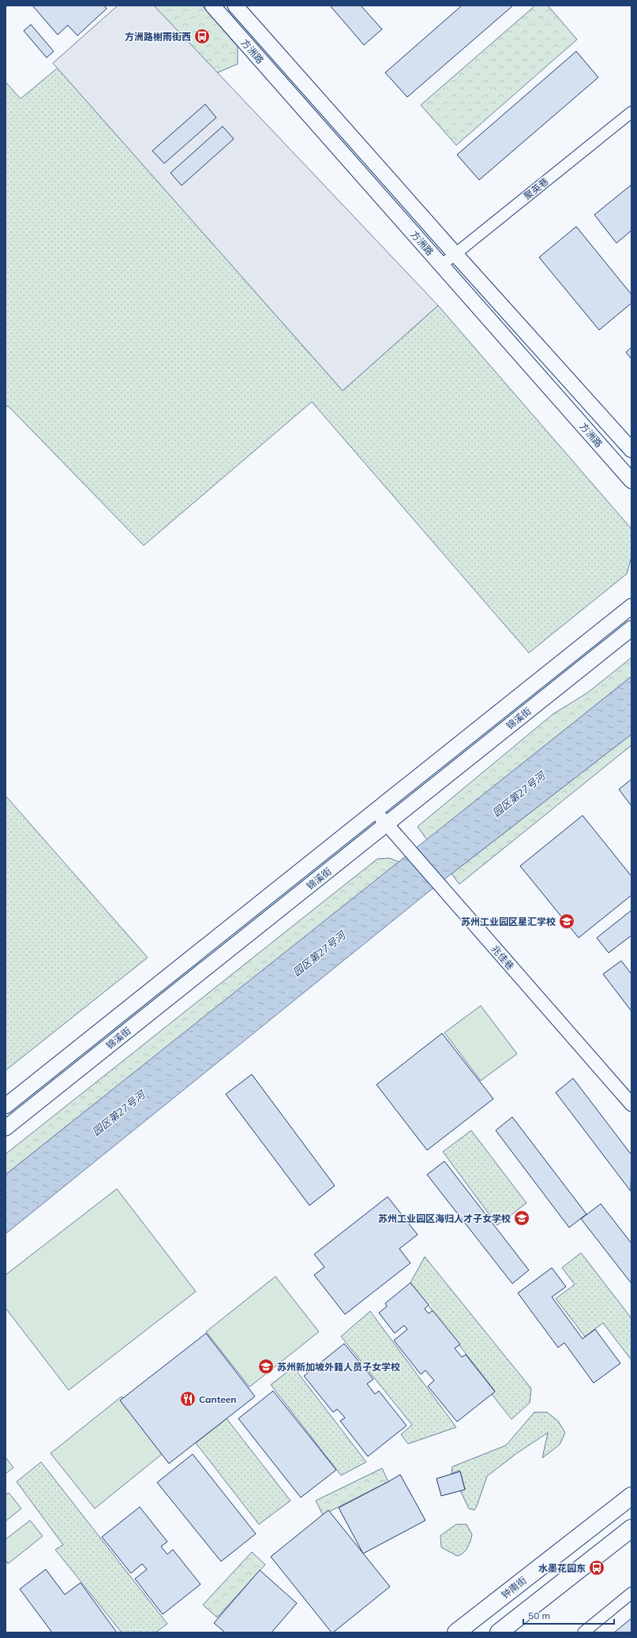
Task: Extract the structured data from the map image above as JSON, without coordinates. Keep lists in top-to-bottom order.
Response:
{
  "streets": {
    "main road": ["方洲路", "锦溪街", "钟南街"],
    "street": ["聚英巷", "兆佳巷"]
  },
  "crossings": [
    ["方洲路", "聚英巷"],
    ["锦溪街", "兆佳巷"]
  ],
  "water": ["园区第27号河"],
  "places": {
    "bus stop": ["方洲路榭雨街西", "水墨花园东"],
    "school or university": ["苏州工业园区星汇学校", "苏州工业园区海归人才子女学校", "苏州新加坡外籍人员子女学校"],
    "restaurant": ["Canteen"]
  },
  "scale_bar": "50 m"
}
